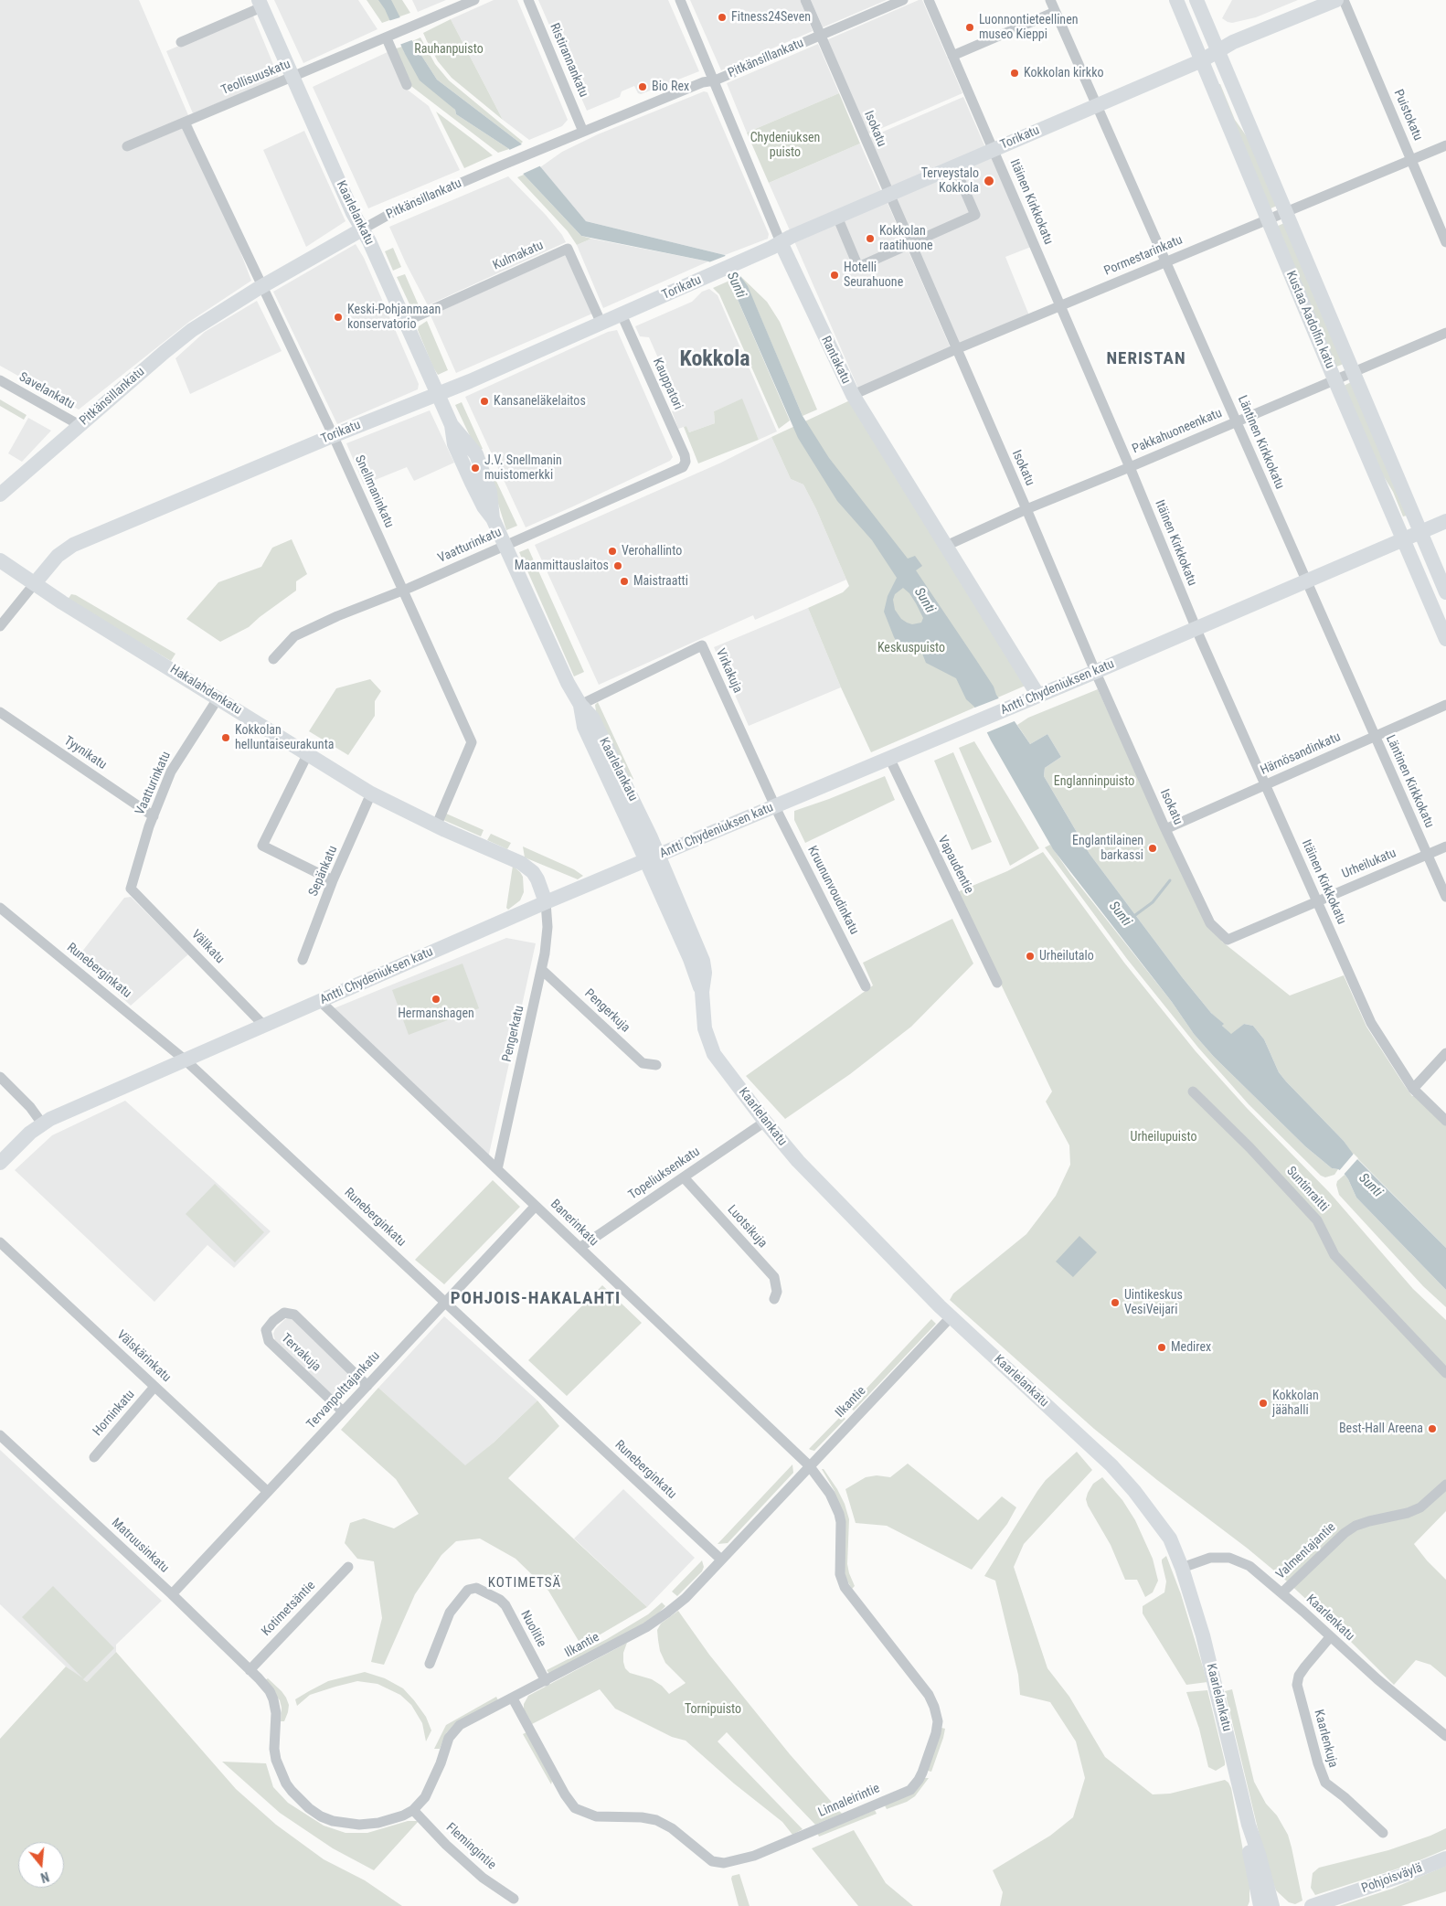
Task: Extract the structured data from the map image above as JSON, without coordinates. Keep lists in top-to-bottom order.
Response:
{
  "streets": {
    "main road": [
      "Pitkänsillankatu",
      "Torikatu",
      "Kaarlelankatu",
      "Kustaa Aadolfin katu",
      "Rantakatu",
      "Antti Chydeniuksen katu",
      "Hakalahdenkatu",
      "Pohjoisväylä"
    ],
    "street": [
      "Ristirannankatu",
      "Teollisuuskatu",
      "Puistokatu",
      "Isokatu",
      "Itäinen Kirkkokatu",
      "Kulmakatu",
      "Pormestarinkatu",
      "Kauppatori",
      "Savelankatu",
      "Pakkahuoneenkatu",
      "Läntinen Kirkkokatu",
      "Snellmaninkatu",
      "Vaatturinkatu",
      "Virkakuja",
      "Tyynikatu",
      "Härnösandinkatu",
      "Urheilukatu",
      "Vapaudentie",
      "Sepänkatu",
      "Kruununvoudinkatu",
      "Välikatu",
      "Runeberginkatu",
      "Pengerkuja",
      "Pengerkatu",
      "Topeliuksenkatu",
      "Suntinraitti",
      "Banerinkatu",
      "Luotsikuja",
      "Tervakuja",
      "Välskärinkatu",
      "Tervanpolttajankatu",
      "Ilkantie",
      "Horninkatu",
      "Matruusinkatu",
      "Valmentajantie",
      "Kotimetsäntie",
      "Kaarlenkatu",
      "Nuolitie",
      "Kaarlenkuja",
      "Linnaleirintie",
      "Flemingintie"
    ]
  },
  "crossings": [
    ["Pitkänsillankatu", "Ristirannankatu"],
    ["Pitkänsillankatu", "Isokatu"],
    ["Pitkänsillankatu", "Kaarlelankatu"],
    ["Pitkänsillankatu", "Rantakatu"],
    ["Pitkänsillankatu", "Savelankatu"],
    ["Pitkänsillankatu", "Snellmaninkatu"],
    ["Teollisuuskatu", "Kaarlelankatu"],
    ["Teollisuuskatu", "Snellmaninkatu"],
    ["Puistokatu", "Pormestarinkatu"],
    ["Isokatu", "Torikatu"],
    ["Isokatu", "Pormestarinkatu"],
    ["Isokatu", "Pakkahuoneenkatu"],
    ["Isokatu", "Antti Chydeniuksen katu"],
    ["Isokatu", "Härnösandinkatu"],
    ["Isokatu", "Urheilukatu"],
    ["Torikatu", "Itäinen Kirkkokatu"],
    ["Torikatu", "Kaarlelankatu"],
    ["Torikatu", "Kulmakatu"],
    ["Torikatu", "Kustaa Aadolfin katu"],
    ["Torikatu", "Rantakatu"],
    ["Torikatu", "Kauppatori"],
    ["Torikatu", "Läntinen Kirkkokatu"],
    ["Torikatu", "Snellmaninkatu"],
    ["Torikatu", "Hakalahdenkatu"],
    ["Itäinen Kirkkokatu", "Pormestarinkatu"],
    ["Itäinen Kirkkokatu", "Pakkahuoneenkatu"],
    ["Itäinen Kirkkokatu", "Antti Chydeniuksen katu"],
    ["Itäinen Kirkkokatu", "Härnösandinkatu"],
    ["Itäinen Kirkkokatu", "Urheilukatu"],
    ["Kaarlelankatu", "Kulmakatu"],
    ["Kaarlelankatu", "Vaatturinkatu"],
    ["Kaarlelankatu", "Virkakuja"],
    ["Kaarlelankatu", "Antti Chydeniuksen katu"],
    ["Kaarlelankatu", "Topeliuksenkatu"],
    ["Kaarlelankatu", "Ilkantie"],
    ["Kaarlelankatu", "Kaarlenkatu"],
    ["Pormestarinkatu", "Kustaa Aadolfin katu"],
    ["Pormestarinkatu", "Rantakatu"],
    ["Pormestarinkatu", "Läntinen Kirkkokatu"],
    ["Kustaa Aadolfin katu", "Pakkahuoneenkatu"],
    ["Kustaa Aadolfin katu", "Antti Chydeniuksen katu"],
    ["Rantakatu", "Pakkahuoneenkatu"],
    ["Rantakatu", "Antti Chydeniuksen katu"],
    ["Kauppatori", "Vaatturinkatu"],
    ["Pakkahuoneenkatu", "Läntinen Kirkkokatu"],
    ["Läntinen Kirkkokatu", "Antti Chydeniuksen katu"],
    ["Läntinen Kirkkokatu", "Härnösandinkatu"],
    ["Läntinen Kirkkokatu", "Urheilukatu"],
    ["Snellmaninkatu", "Vaatturinkatu"],
    ["Snellmaninkatu", "Hakalahdenkatu"],
    ["Vaatturinkatu", "Hakalahdenkatu"],
    ["Vaatturinkatu", "Tyynikatu"],
    ["Vaatturinkatu", "Välikatu"],
    ["Virkakuja", "Antti Chydeniuksen katu"],
    ["Virkakuja", "Kruununvoudinkatu"],
    ["Antti Chydeniuksen katu", "Hakalahdenkatu"],
    ["Antti Chydeniuksen katu", "Vapaudentie"],
    ["Antti Chydeniuksen katu", "Kruununvoudinkatu"],
    ["Antti Chydeniuksen katu", "Välikatu"],
    ["Antti Chydeniuksen katu", "Runeberginkatu"],
    ["Antti Chydeniuksen katu", "Pengerkatu"],
    ["Antti Chydeniuksen katu", "Banerinkatu"],
    ["Hakalahdenkatu", "Sepänkatu"],
    ["Hakalahdenkatu", "Pengerkatu"],
    ["Runeberginkatu", "Tervanpolttajankatu"],
    ["Runeberginkatu", "Ilkantie"],
    ["Pengerkuja", "Pengerkatu"],
    ["Pengerkatu", "Banerinkatu"],
    ["Topeliuksenkatu", "Banerinkatu"],
    ["Topeliuksenkatu", "Luotsikuja"],
    ["Banerinkatu", "Tervanpolttajankatu"],
    ["Banerinkatu", "Ilkantie"],
    ["Banerinkatu", "Linnaleirintie"],
    ["Tervakuja", "Tervanpolttajankatu"],
    ["Välskärinkatu", "Tervanpolttajankatu"],
    ["Välskärinkatu", "Horninkatu"],
    ["Tervanpolttajankatu", "Matruusinkatu"],
    ["Ilkantie", "Matruusinkatu"],
    ["Ilkantie", "Nuolitie"],
    ["Ilkantie", "Linnaleirintie"],
    ["Ilkantie", "Flemingintie"],
    ["Matruusinkatu", "Kotimetsäntie"],
    ["Valmentajantie", "Kaarlenkatu"],
    ["Kaarlenkatu", "Kaarlenkuja"]
  ],
  "districts": [
    "NERISTAN",
    "Kokkola",
    "POHJOIS-HAKALAHTI",
    "KOTIMETSÄ"
  ],
  "water": ["Sunti"],
  "parks": [
    "Rauhanpuisto",
    "Chydeniuksen puisto",
    "Keskuspuisto",
    "Englanninpuisto",
    "Urheilupuisto",
    "Tornipuisto"
  ],
  "places": [
    "Fitness24Seven",
    "Luonnontieteellinen museo Kieppi",
    "Kokkolan kirkko",
    "Bio Rex",
    "Terveystalo Kokkola",
    "Kokkolan raatihuone",
    "Hotelli Seurahuone",
    "Keski-Pohjanmaan konservatorio",
    "Kansaneläkelaitos",
    "J.V. Snellmanin muistomerkki",
    "Verohallinto",
    "Maanmittauslaitos",
    "Maistraatti",
    "Kokkolan helluntaiseurakunta",
    "Englantilainen barkassi",
    "Urheilutalo",
    "Hermanshagen",
    "Uintikeskus VesiVeijari",
    "Medirex",
    "Kokkolan jäähalli",
    "Best‑Hall Areena"
  ],
  "north": "bottom"
}
